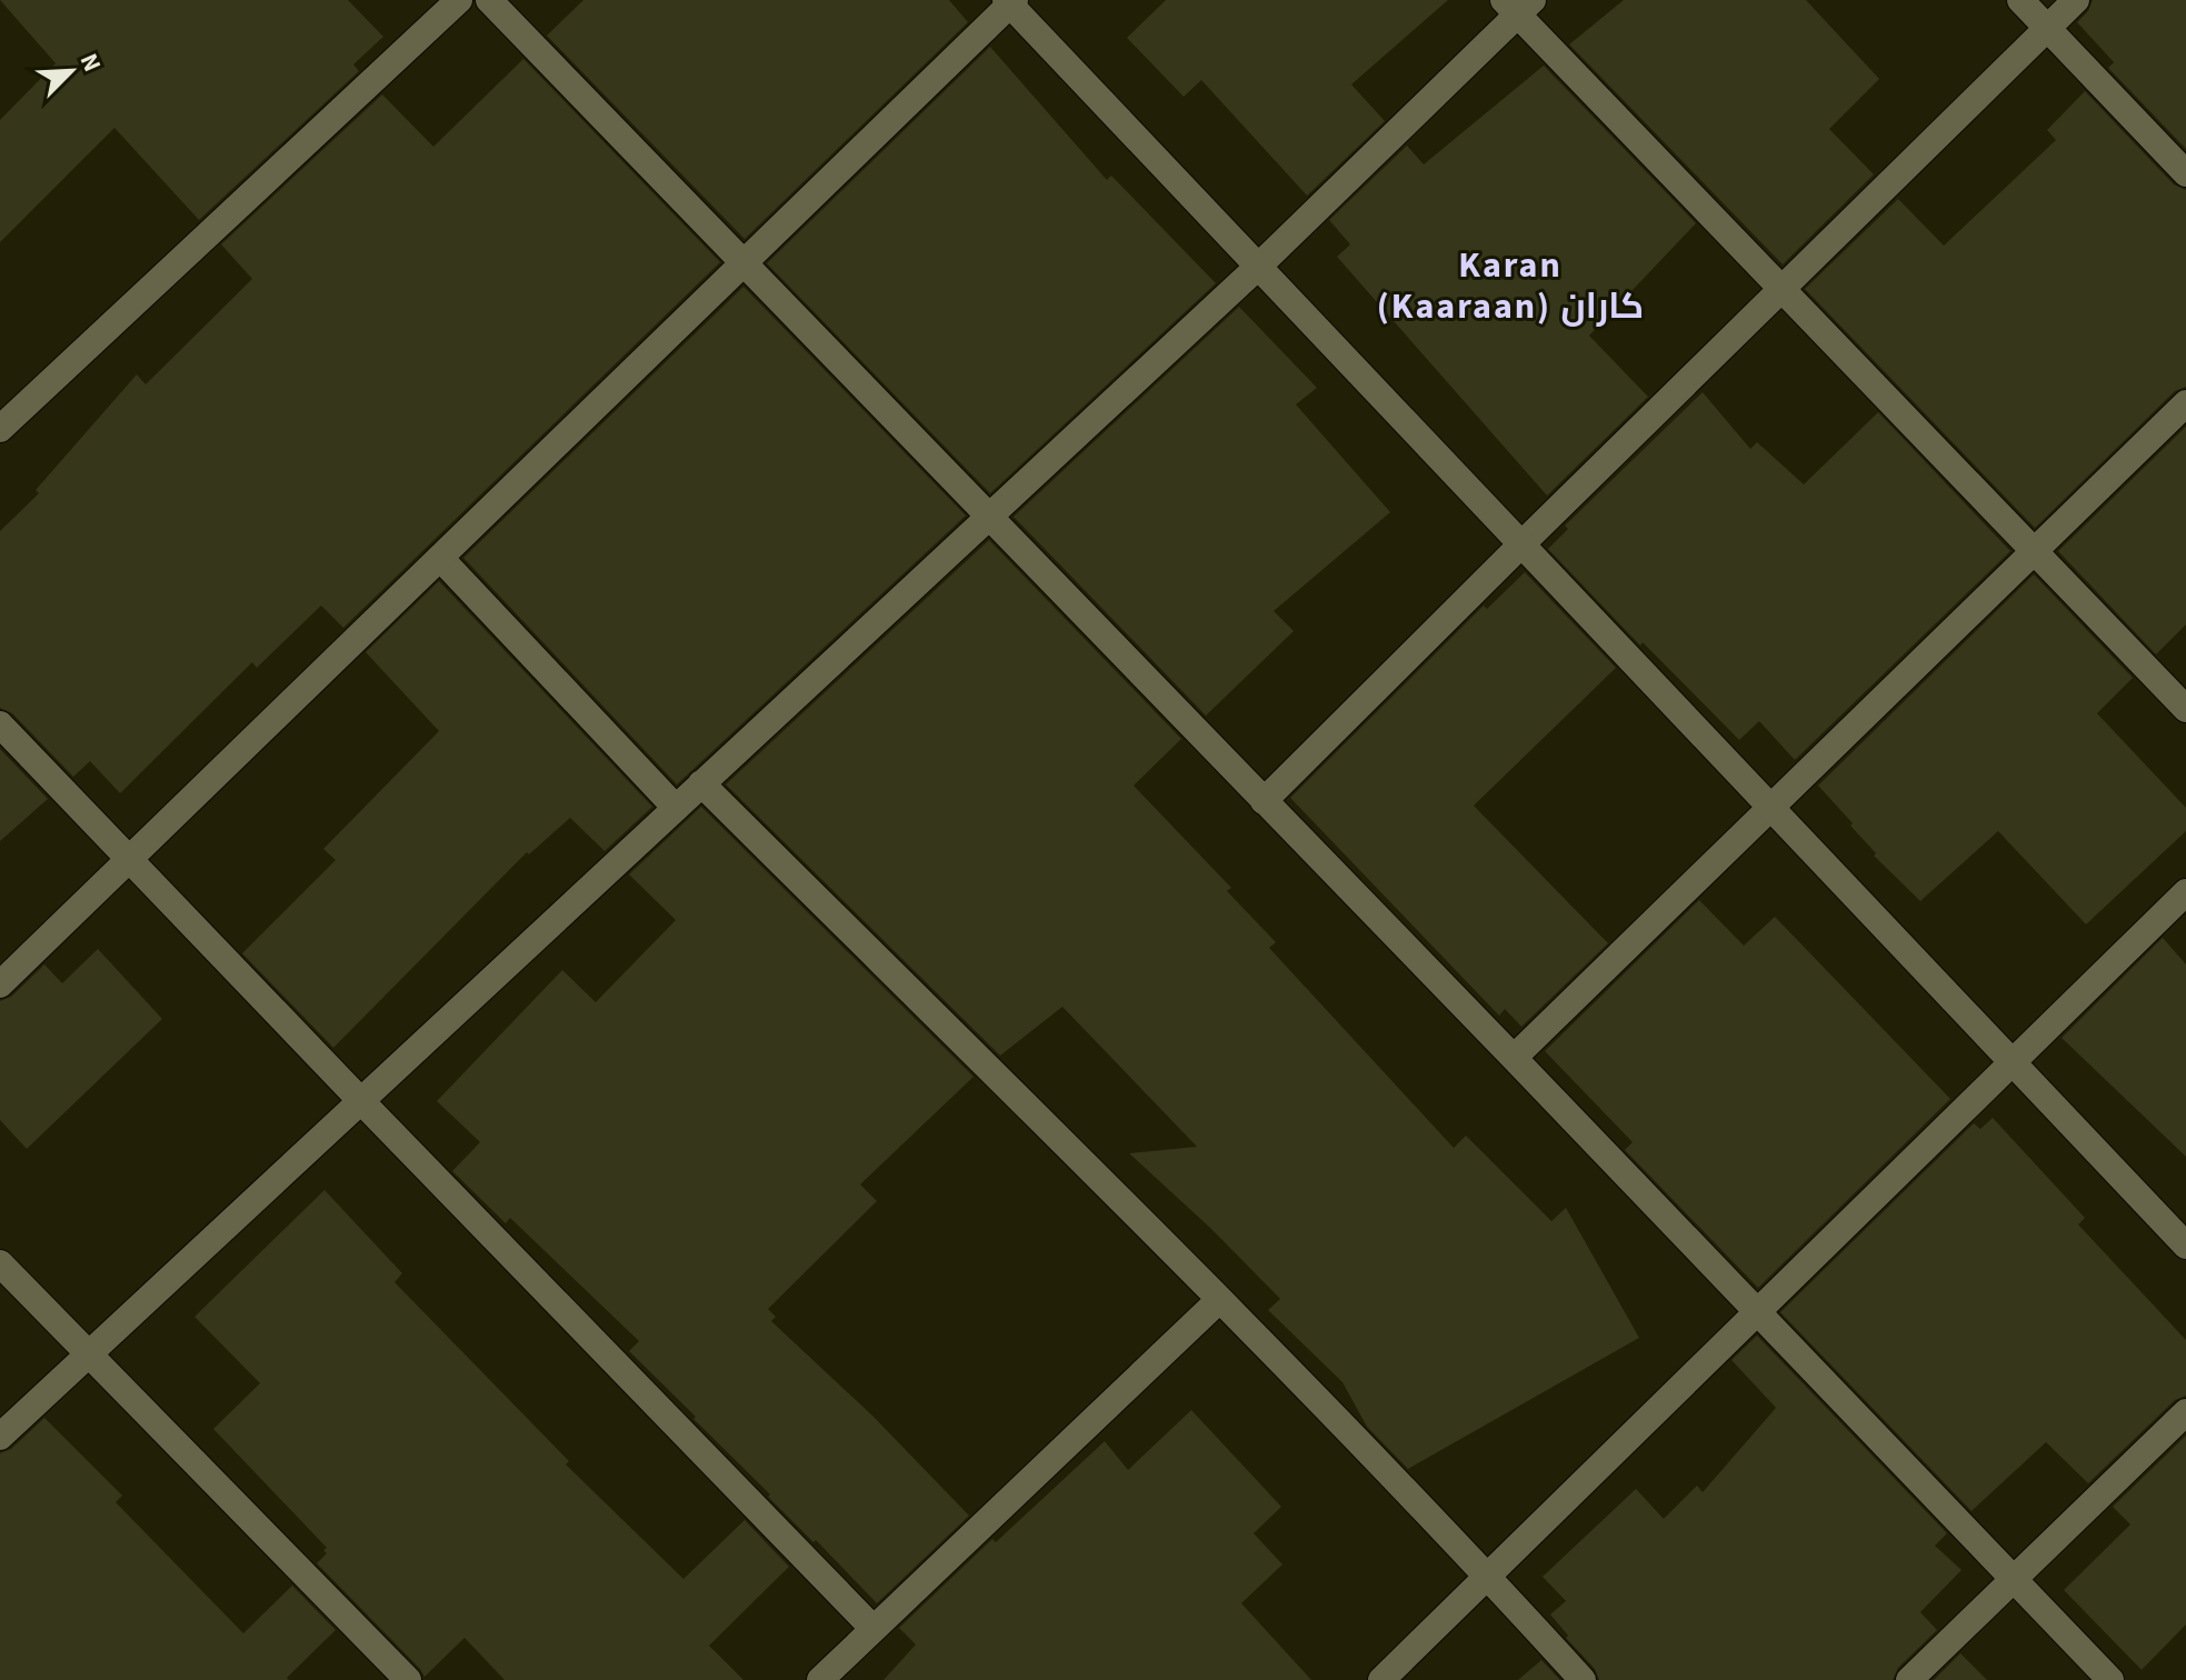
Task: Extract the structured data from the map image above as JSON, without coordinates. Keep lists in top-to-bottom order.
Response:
{
  "districts": ["Karan (Kaaraan) كاران"],
  "north": "top right"
}
